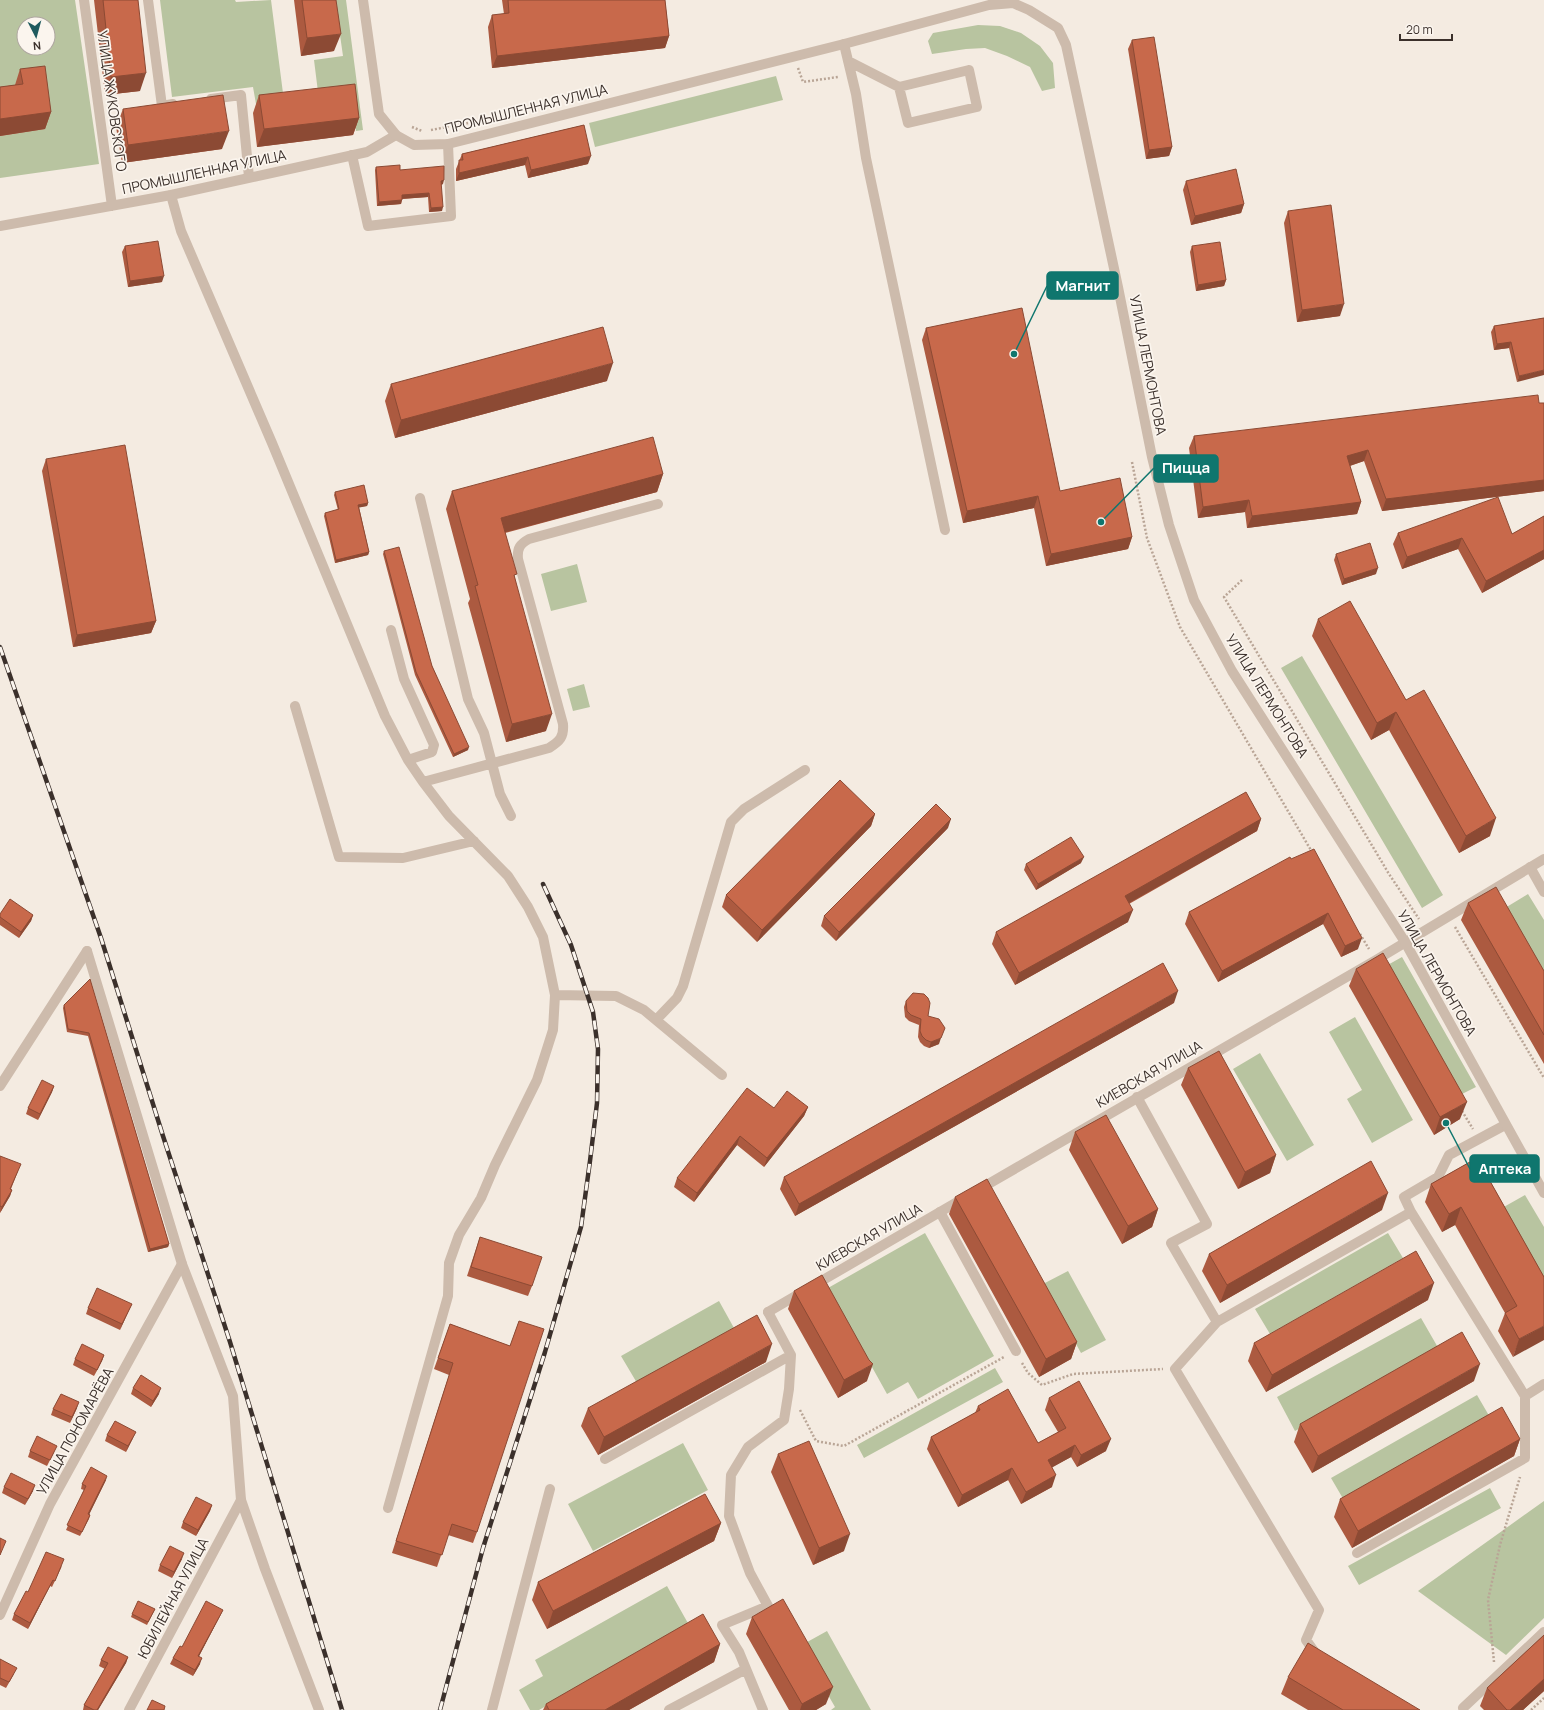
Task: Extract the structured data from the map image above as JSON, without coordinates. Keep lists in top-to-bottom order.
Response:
{
  "streets": {
    "street": [
      "УЛИЦА ЖУКОВСКОГО",
      "ПРОМЫШЛЕННАЯ УЛИЦА",
      "УЛИЦА ЛЕРМОНТОВА",
      "КИЕВСКАЯ УЛИЦА",
      "УЛИЦА ПОНОМАРЁВА",
      "ЮБИЛЕЙНАЯ УЛИЦА"
    ]
  },
  "crossings": [
    ["УЛИЦА ЖУКОВСКОГО", "ПРОМЫШЛЕННАЯ УЛИЦА"],
    ["ПРОМЫШЛЕННАЯ УЛИЦА", "УЛИЦА ЛЕРМОНТОВА"],
    ["УЛИЦА ЛЕРМОНТОВА", "КИЕВСКАЯ УЛИЦА"]
  ],
  "places": ["Магнит", "Пицца", "Аптека"],
  "scale_bar": "20 m",
  "north": "bottom"
}
